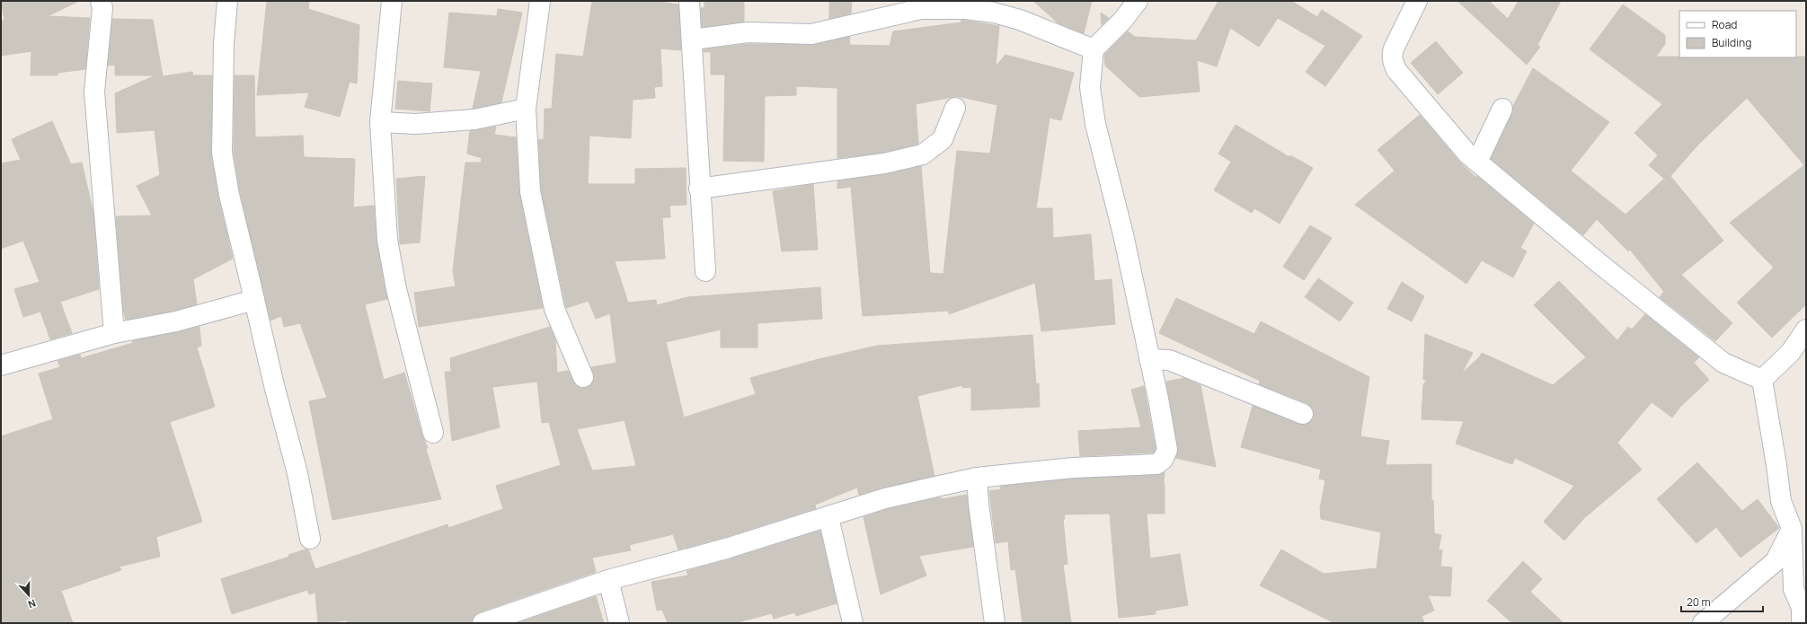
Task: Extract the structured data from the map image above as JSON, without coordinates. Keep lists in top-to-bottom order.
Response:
{
  "legend": ["Road", "Building"],
  "scale_bar": "20 m",
  "north": "bottom"
}
